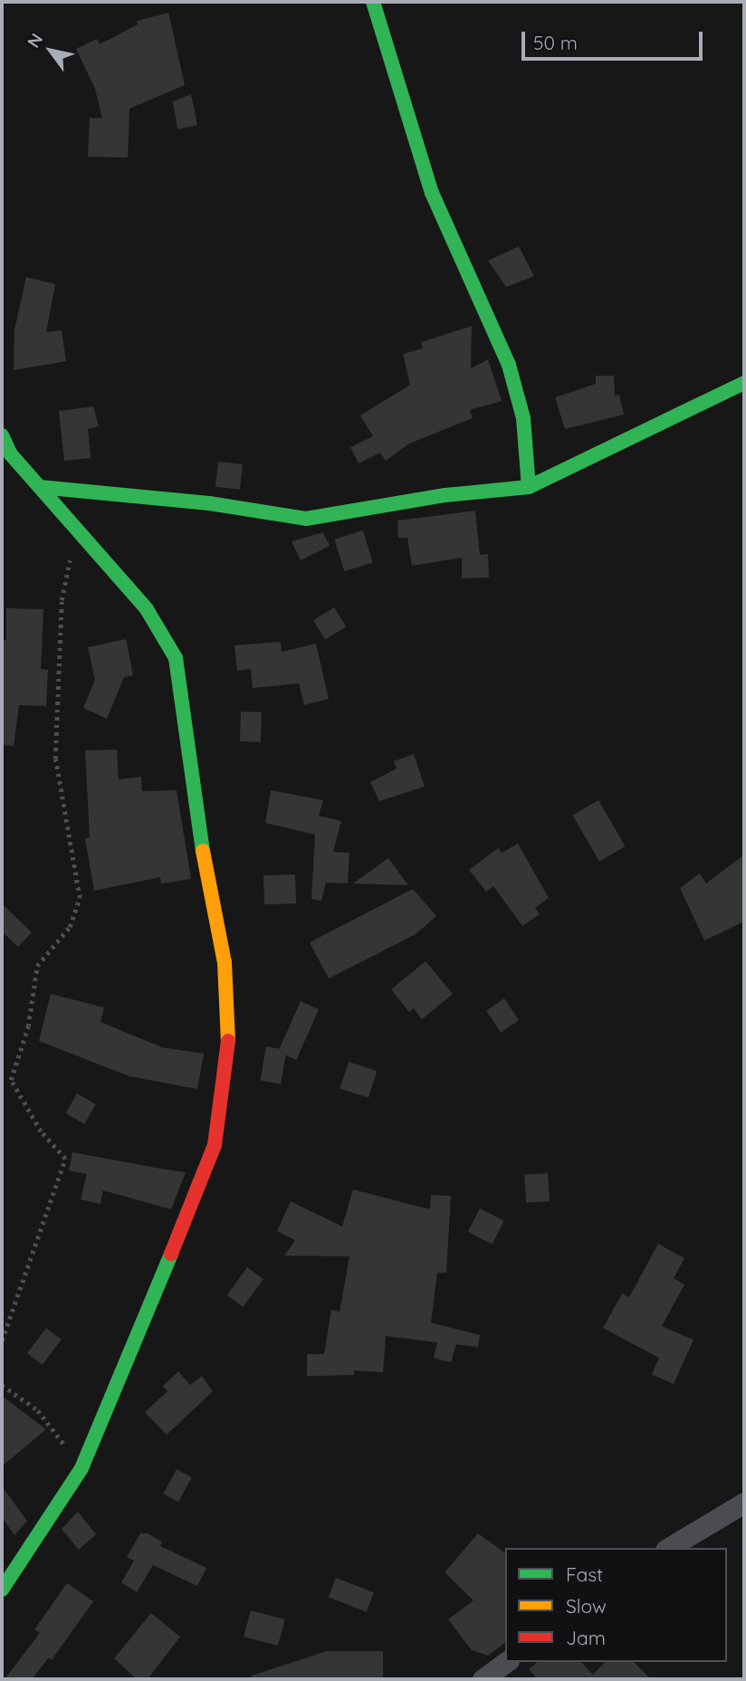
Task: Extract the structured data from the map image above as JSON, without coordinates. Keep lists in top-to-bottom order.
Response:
{
  "legend": ["Fast", "Slow", "Jam"],
  "scale_bar": "50 m",
  "north": "top left"
}
